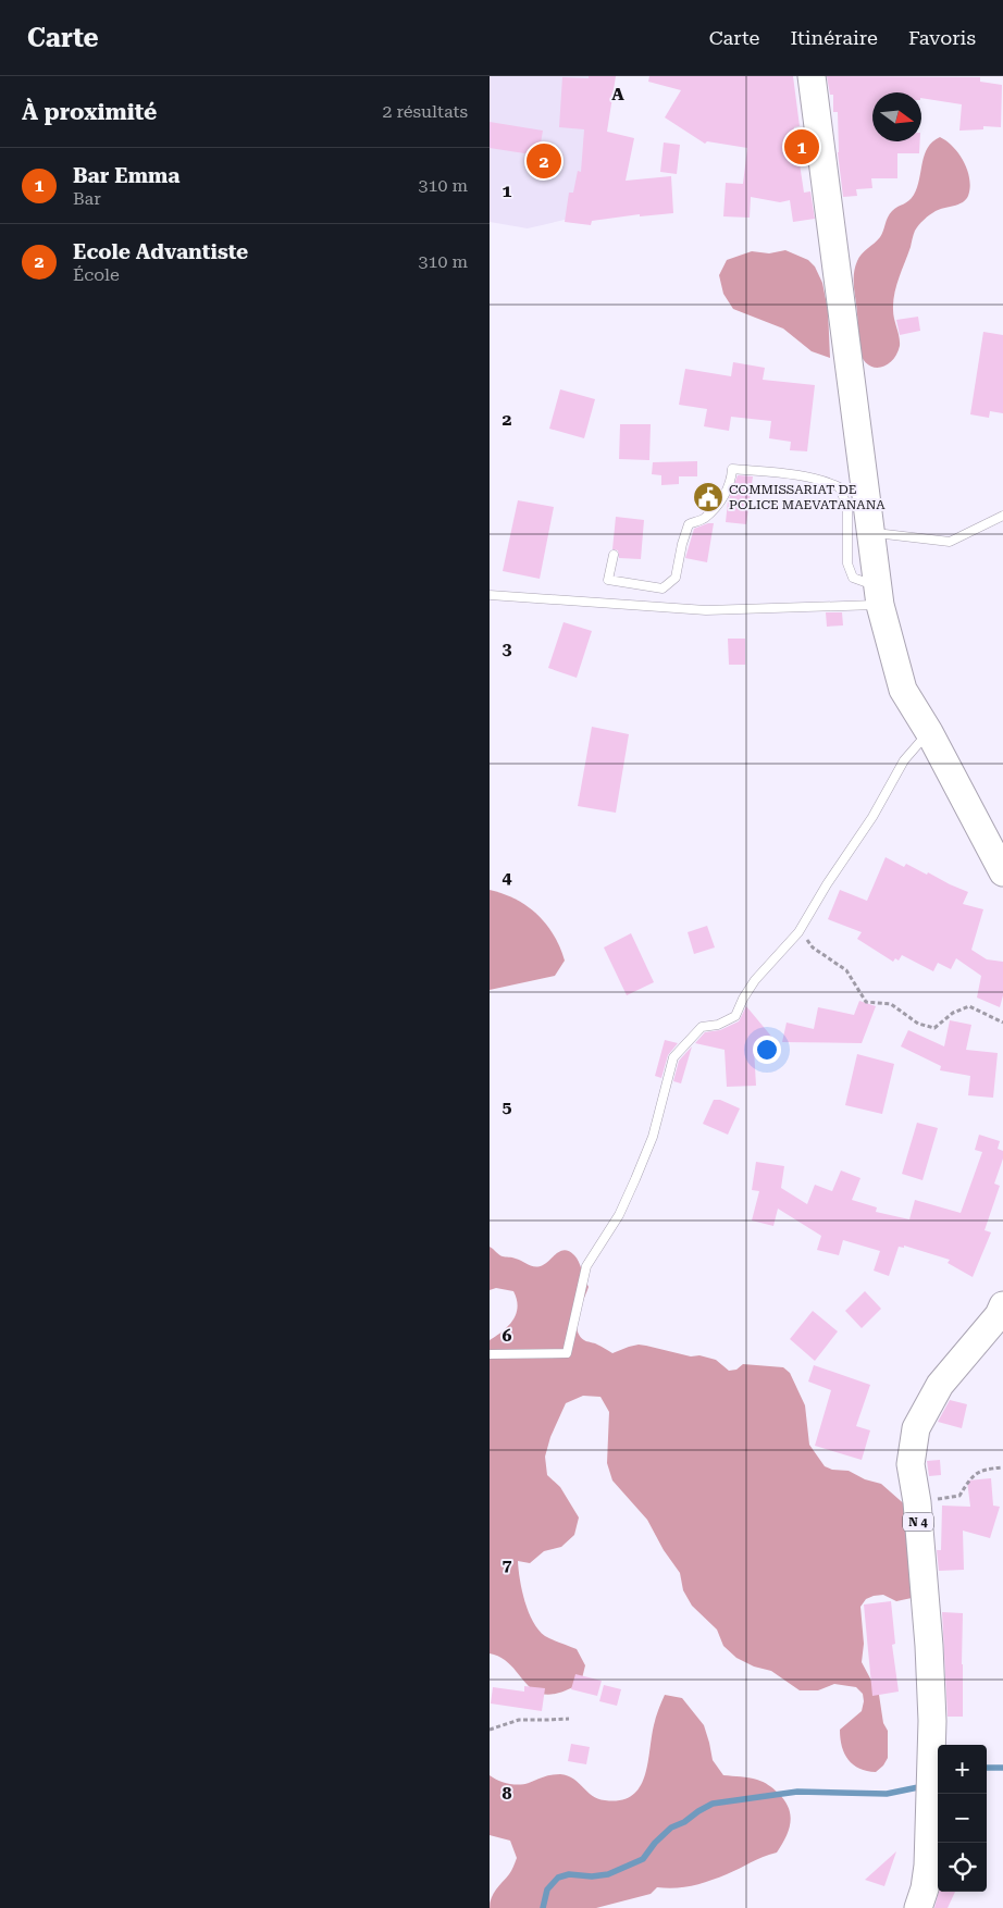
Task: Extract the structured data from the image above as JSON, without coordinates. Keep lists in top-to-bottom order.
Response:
{
  "streets": {
    "main road": ["N 4"]
  },
  "places": {
    "public building": ["COMMISSARIAT DE POLICE MAEVATANANA"]
  },
  "north": "right",
  "page": {
    "header": "Carte",
    "nav": ["Carte", "Itinéraire", "Favoris"],
    "heading": ["À proximité", "2 résultats"],
    "pins": ["1", "2"],
    "list": [
      {
        "mark": "1",
        "name": "Bar Emma",
        "note": "Bar",
        "value": "310 m"
      },
      {
        "mark": "2",
        "name": "Ecole Advantiste",
        "note": "École",
        "value": "310 m"
      }
    ],
    "map_buttons": ["+", "−"]
  },
  "grid": {
    "columns": ["A"],
    "rows": [
      "1",
      "2",
      "3",
      "4",
      "5",
      "6",
      "7",
      "8"
    ]
  }
}
